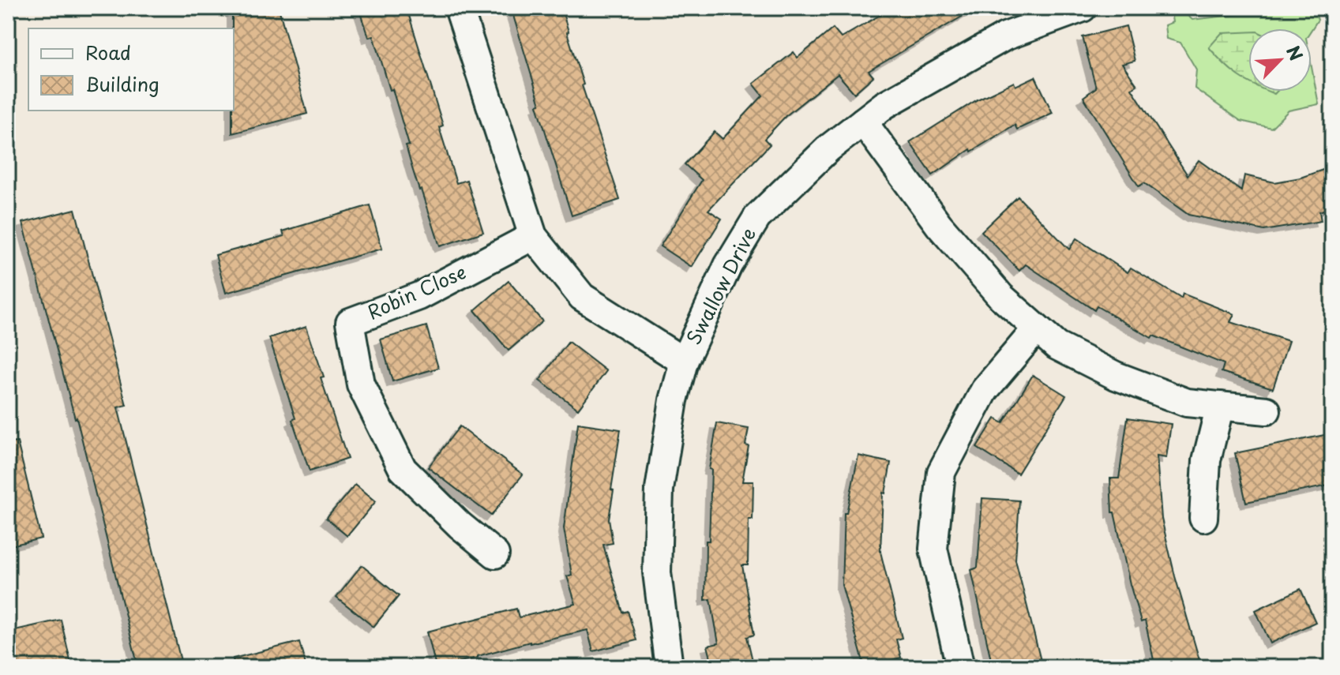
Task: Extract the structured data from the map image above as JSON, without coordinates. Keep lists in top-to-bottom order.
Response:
{
  "streets": {
    "street": ["Swallow Drive", "Robin Close"]
  },
  "legend": ["Road", "Building"],
  "north": "top right"
}
